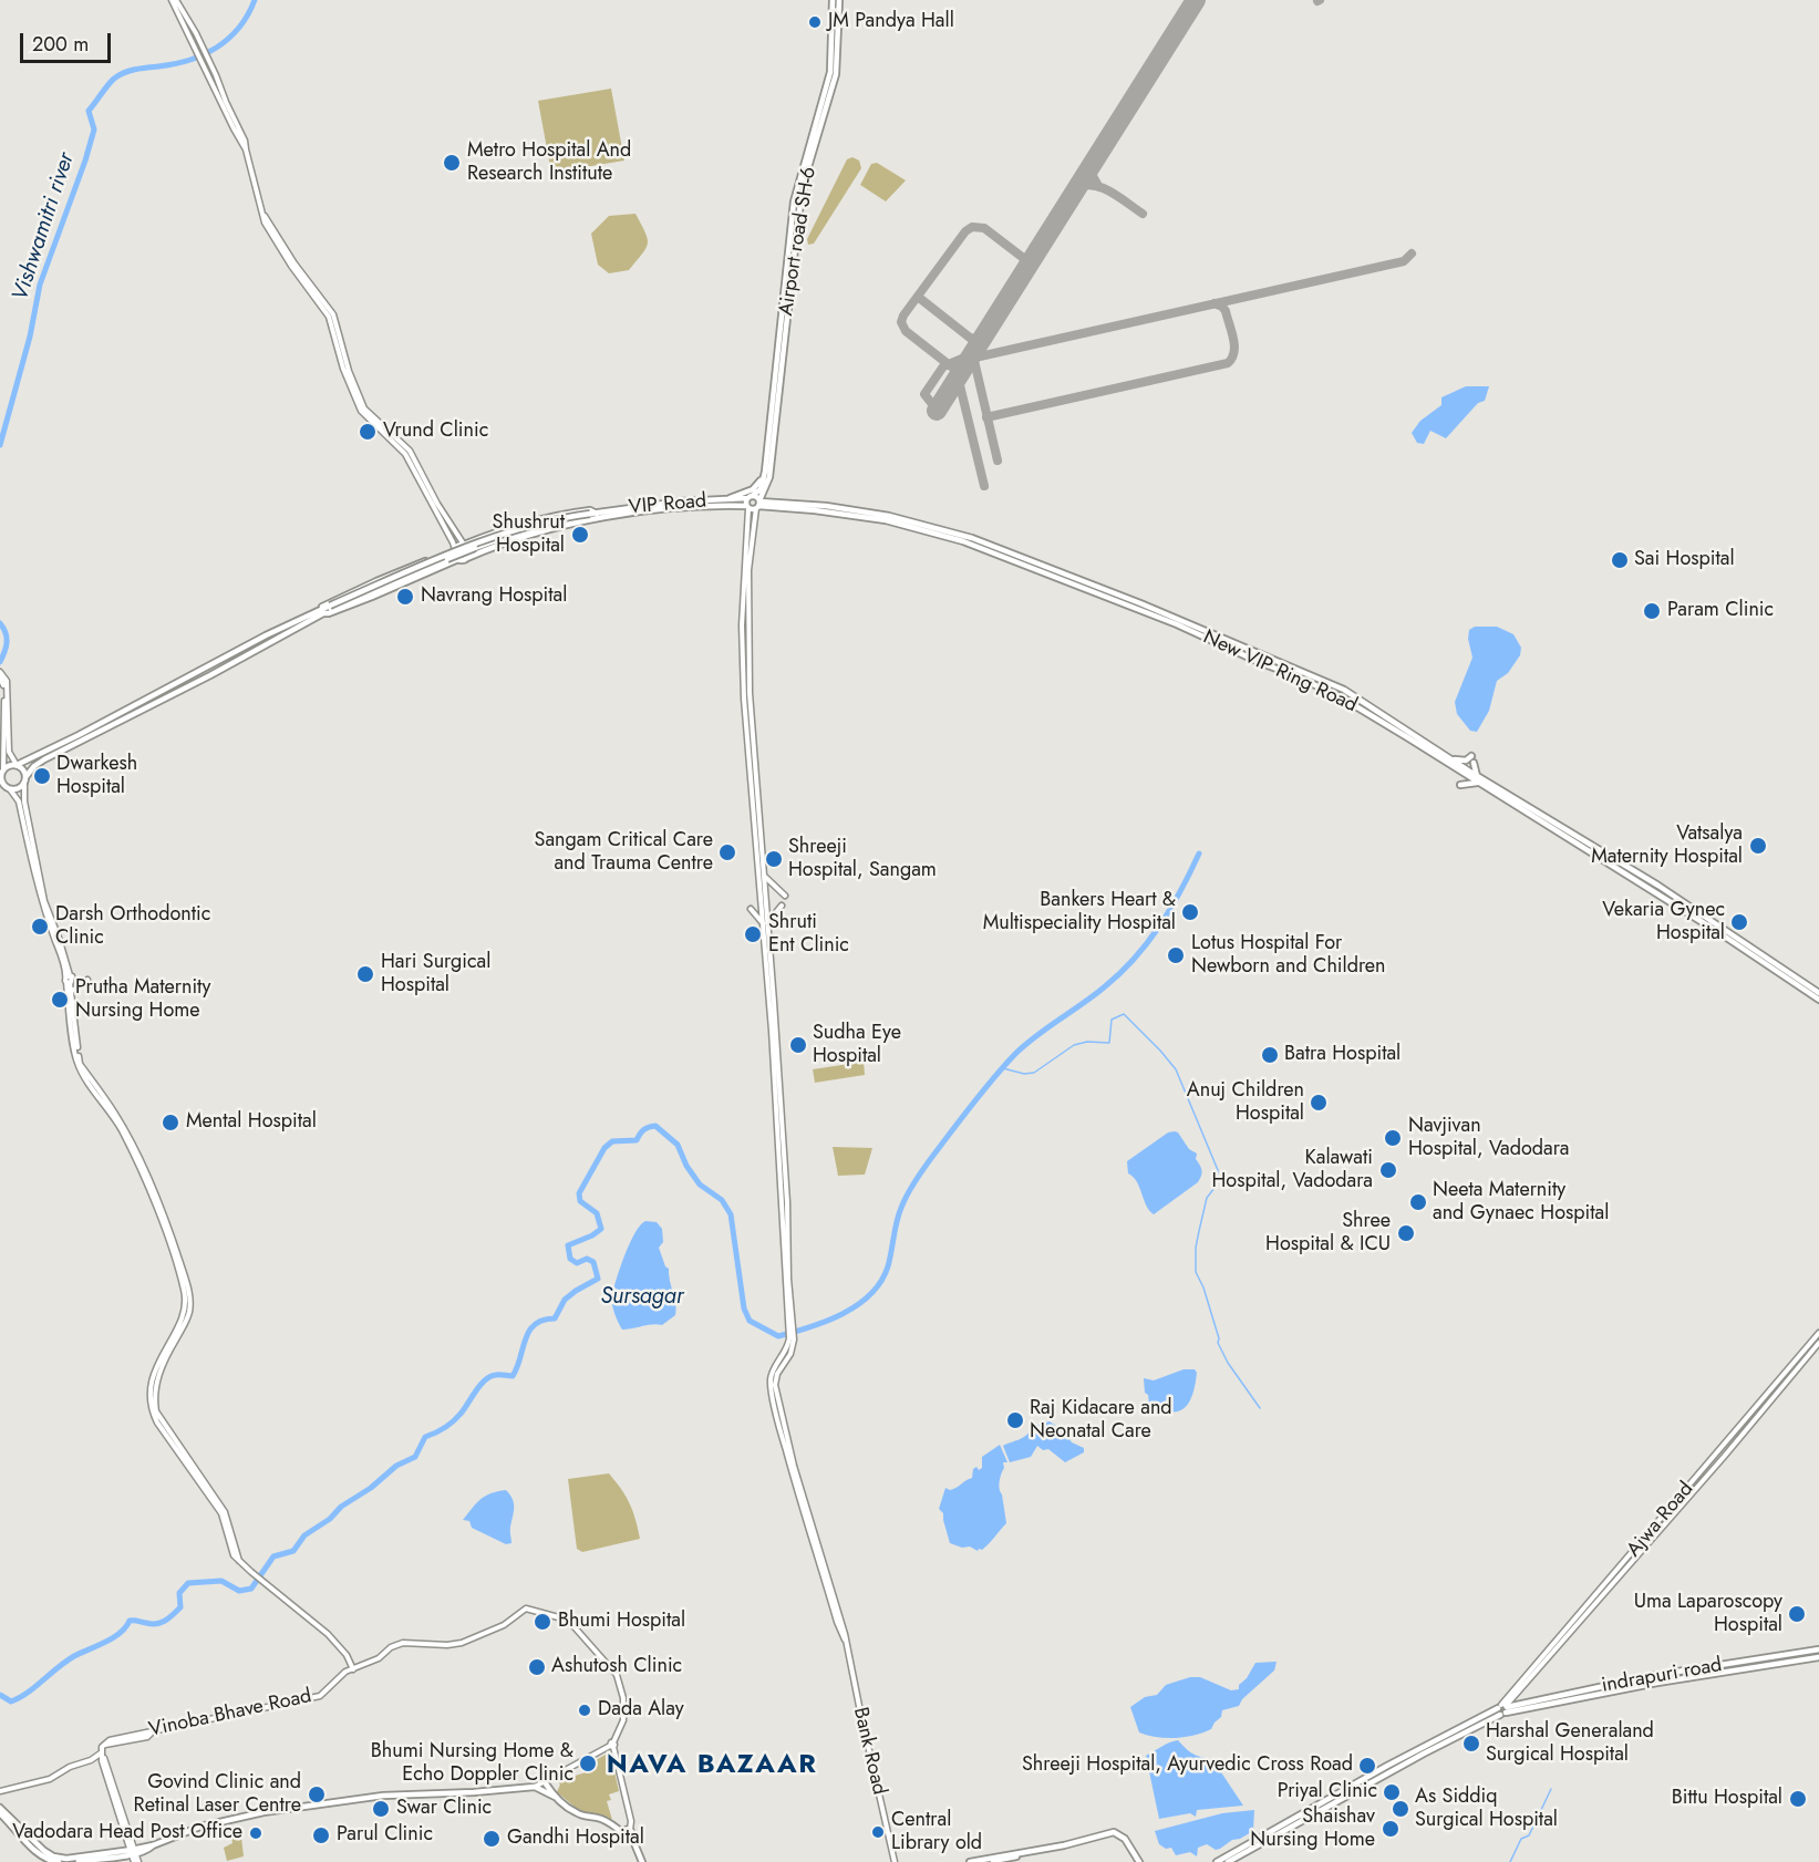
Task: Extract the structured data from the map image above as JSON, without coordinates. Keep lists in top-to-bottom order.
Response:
{
  "streets": {
    "main road": [
      "Airport road SH-6",
      "VIP Road",
      "New VIP Ring Road",
      "Ajwa Road",
      "indrapuri road",
      "Vinoba Bhave Road",
      "Bank Road"
    ]
  },
  "crossings": [
    ["VIP Road", "New VIP Ring Road"],
    ["Ajwa Road", "indrapuri road"]
  ],
  "districts": ["NAVA BAZAAR"],
  "water": ["Vishwamitri river", "Sursagar"],
  "places": [
    "JM Pandya Hall",
    "Metro Hospital And Research Institute",
    "Vrund Clinic",
    "Shushrut Hospital",
    "Sai Hospital",
    "Navrang Hospital",
    "Param Clinic",
    "Dwarkesh Hospital",
    "Vatsalya Maternity Hospital",
    "Sangam Critical Care and Trauma Centre",
    "Shreeji Hospital, Sangam",
    "Bankers Heart & Multispeciality Hospital",
    "Vekaria Gynec Hospital",
    "Darsh Orthodontic Clinic",
    "Shruti Ent Clinic",
    "Lotus Hospital For Newborn and Children",
    "Hari Surgical Hospital",
    "Prutha Maternity Nursing Home",
    "Sudha Eye Hospital",
    "Batra Hospital",
    "Anuj Children Hospital",
    "Mental Hospital",
    "Navjivan Hospital, Vadodara",
    "Kalawati Hospital, Vadodara",
    "Neeta Maternity and Gynaec Hospital",
    "Shree Hospital & ICU",
    "Raj Kidacare and Neonatal Care",
    "Uma Laparoscopy Hospital",
    "Bhumi Hospital",
    "Ashutosh Clinic",
    "Dada Alay",
    "Harshal Generaland Surgical Hospital",
    "Bhumi Nursing Home & Echo Doppler Clinic",
    "Shreeji Hospital, Ayurvedic Cross Road",
    "Priyal Clinic",
    "Govind Clinic and Retinal Laser Centre",
    "Bittu Hospital",
    "Swar Clinic",
    "As Siddiq Surgical Hospital",
    "Shaishav Nursing Home",
    "Central Library old",
    "Vadodara Head Post Office",
    "Parul Clinic",
    "Gandhi Hospital"
  ],
  "scale_bar": "200 m"
}
